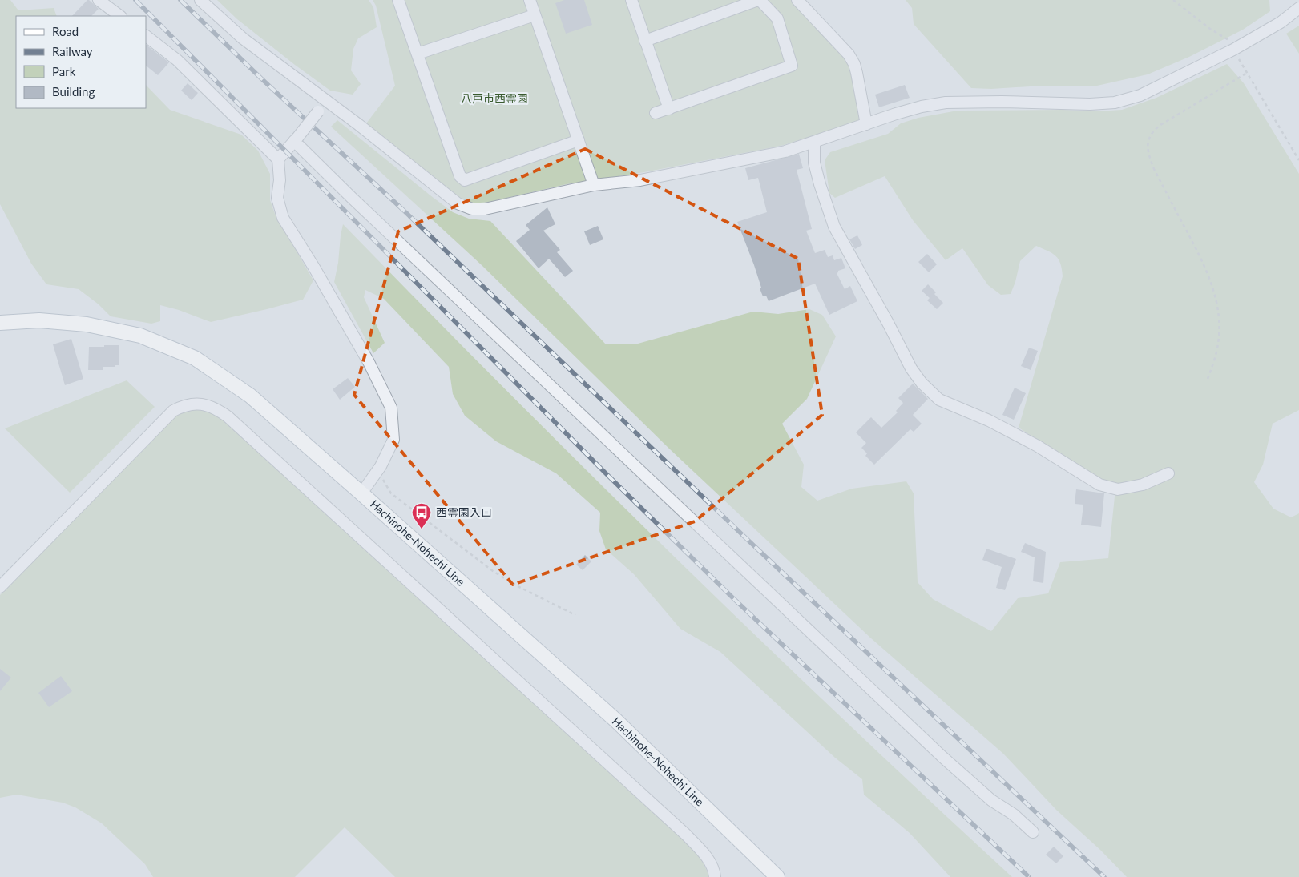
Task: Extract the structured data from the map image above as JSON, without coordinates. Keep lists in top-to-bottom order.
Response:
{
  "streets": {
    "main road": ["Hachinohe-Nohechi Line"]
  },
  "parks": ["八戸市西霊園"],
  "places": {
    "bus stop": ["西霊園入口"]
  },
  "legend": [
    "Road",
    "Railway",
    "Park",
    "Building"
  ]
}
